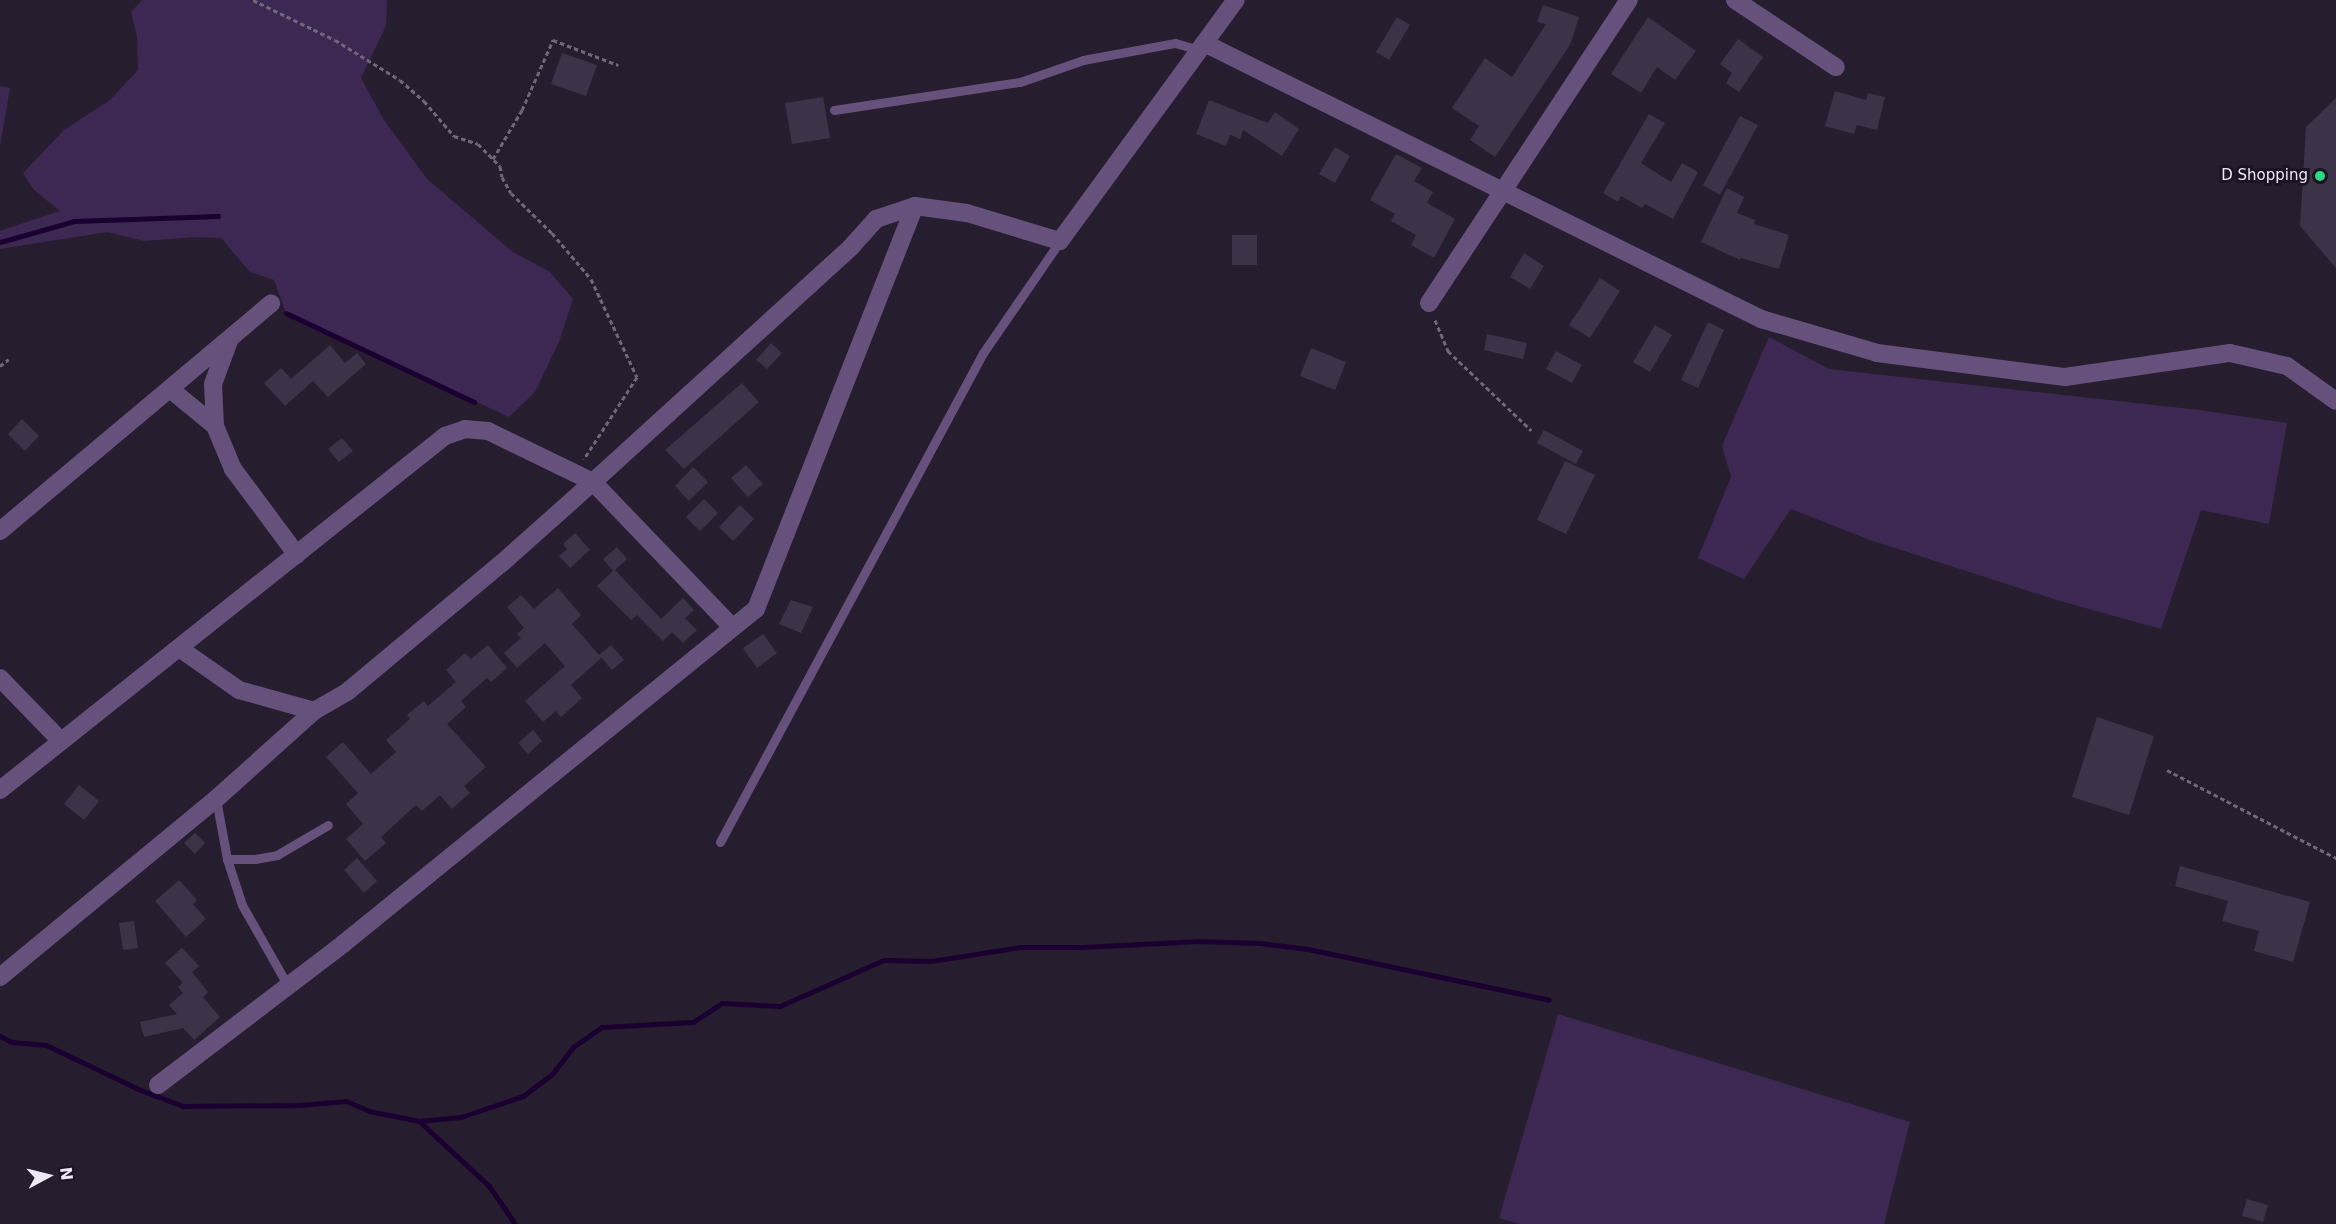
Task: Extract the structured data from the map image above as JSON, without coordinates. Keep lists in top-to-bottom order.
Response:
{
  "places": ["D Shopping"],
  "north": "right"
}
